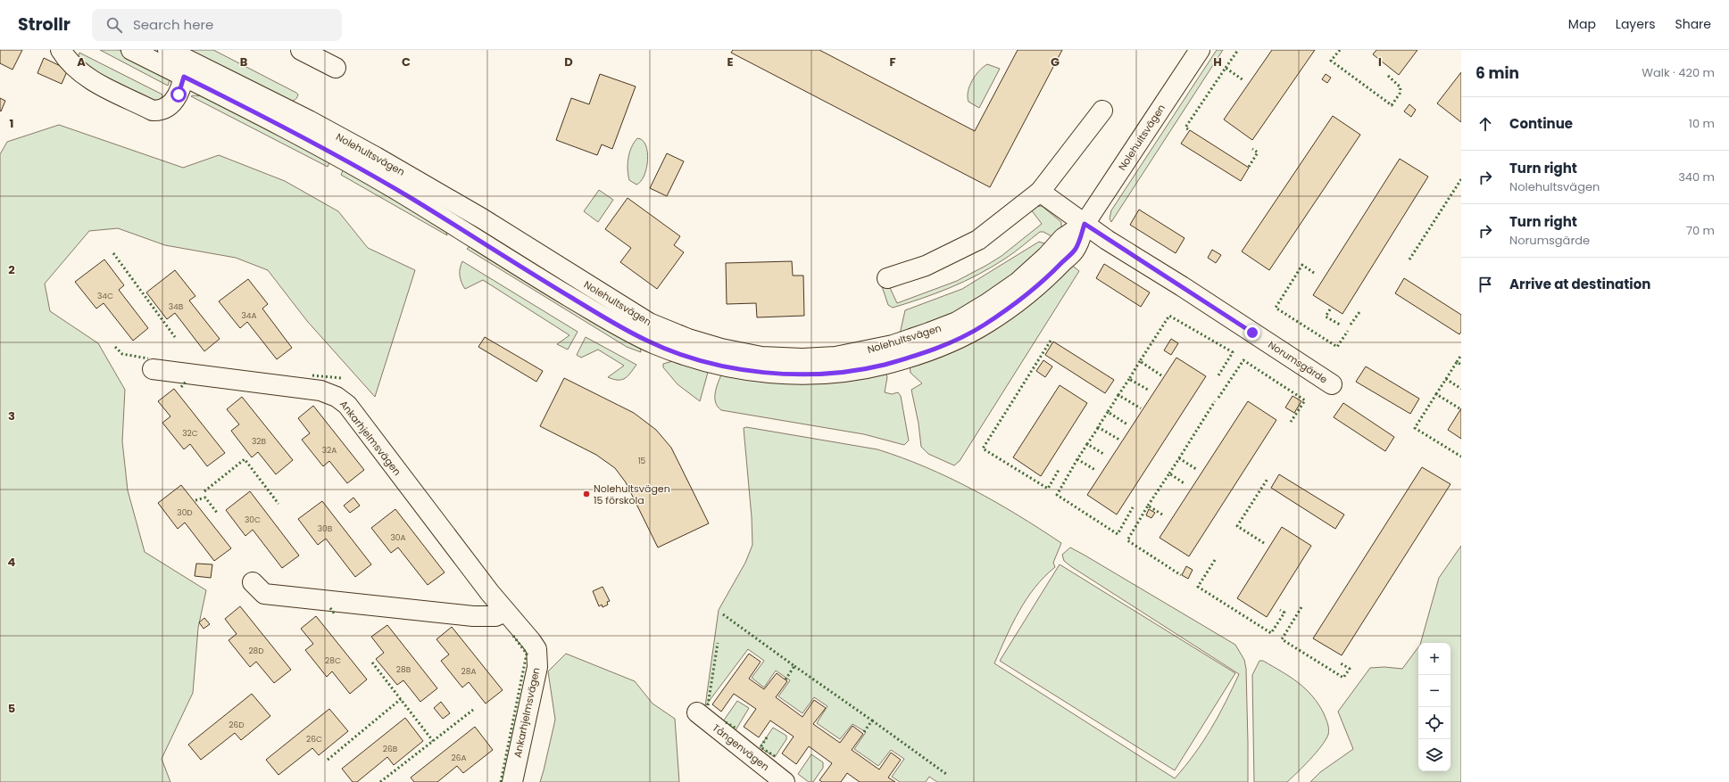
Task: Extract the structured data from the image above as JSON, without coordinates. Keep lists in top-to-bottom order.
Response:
{
  "streets": {
    "street": [
      "Nolehultsvägen",
      "Norumsgärde",
      "Ankarhjelmsvägen",
      "Tångenvägen"
    ]
  },
  "crossings": [
    ["Nolehultsvägen", "Norumsgärde"]
  ],
  "places": ["Nolehultsvägen 15 förskola"],
  "house_numbers": [
    "34C",
    "34B",
    "34A",
    "32C",
    "32B",
    "32A",
    "15",
    "30D",
    "30C",
    "30B",
    "30A",
    "28D",
    "28C",
    "28B",
    "28A",
    "26D",
    "26C",
    "26B",
    "26A"
  ],
  "page": {
    "header": "Strollr",
    "search": "Search here",
    "nav": ["Map", "Layers", "Share"],
    "heading": ["6 min", "Walk · 420 m"],
    "list": [
      ["Continue", "10 m"],
      ["Turn right", "Nolehultsvägen", "340 m"],
      ["Turn right", "Norumsgärde", "70 m"],
      "Arrive at destination"
    ],
    "map_buttons": ["+", "−"]
  },
  "grid": {
    "columns": [
      "A",
      "B",
      "C",
      "D",
      "E",
      "F",
      "G",
      "H",
      "I"
    ],
    "rows": [
      "1",
      "2",
      "3",
      "4",
      "5"
    ]
  }
}
